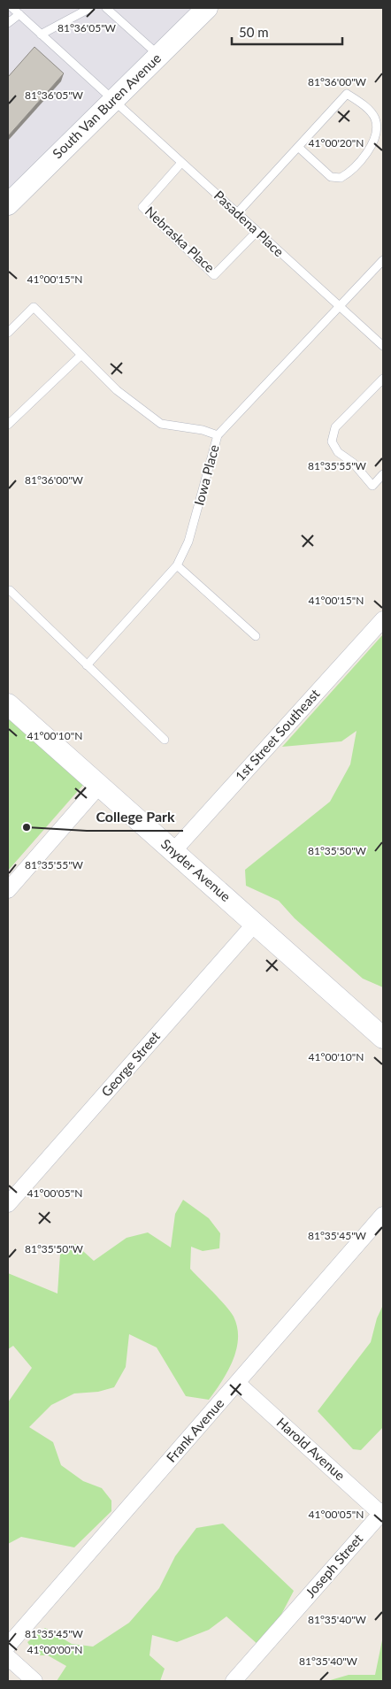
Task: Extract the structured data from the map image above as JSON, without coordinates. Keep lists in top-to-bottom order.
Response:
{
  "streets": {
    "main road": ["South Van Buren Avenue", "Snyder Avenue"],
    "street": [
      "1st Street Southeast",
      "George Street",
      "Frank Avenue",
      "Harold Avenue",
      "Joseph Street"
    ],
    "lane": ["Pasadena Place", "Nebraska Place", "Iowa Place"]
  },
  "crossings": [
    ["South Van Buren Avenue", "Pasadena Place"],
    ["Pasadena Place", "Nebraska Place"],
    ["Pasadena Place", "Iowa Place"],
    ["1st Street Southeast", "Snyder Avenue"],
    ["Snyder Avenue", "George Street"],
    ["Frank Avenue", "Harold Avenue"],
    ["Harold Avenue", "Joseph Street"]
  ],
  "places": ["College Park"],
  "scale_bar": "50 m",
  "coordinates": [
    "81°36'05\"W",
    "81°36'00\"W",
    "41°00'20\"N",
    "41°00'15\"N",
    "81°35'55\"W",
    "41°00'10\"N",
    "81°35'50\"W",
    "41°00'05\"N",
    "81°35'45\"W",
    "81°35'40\"W",
    "41°00'00\"N"
  ]
}
